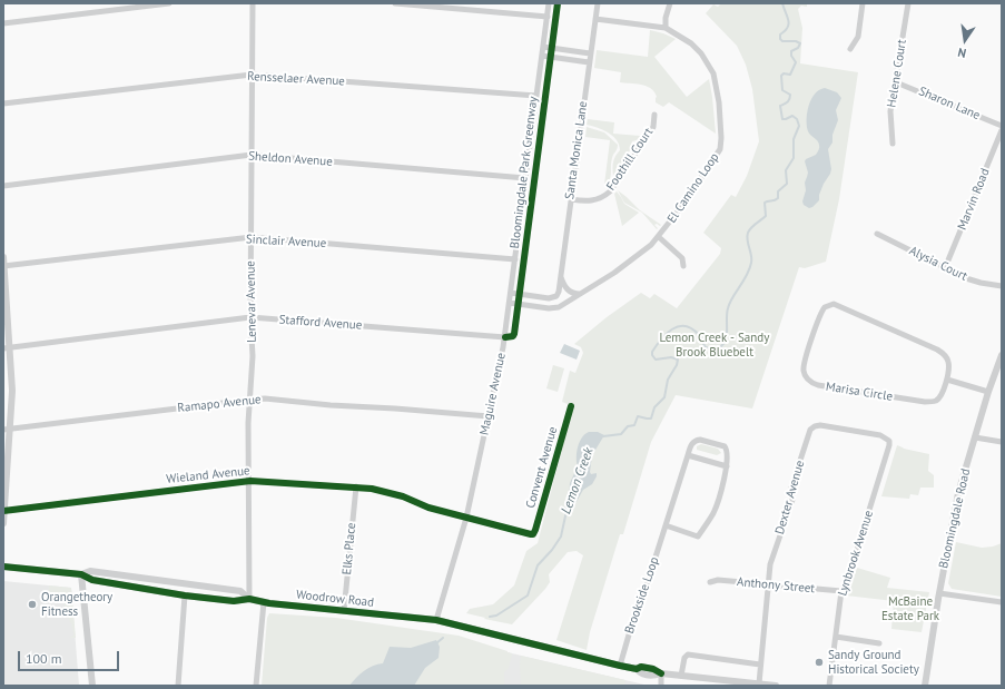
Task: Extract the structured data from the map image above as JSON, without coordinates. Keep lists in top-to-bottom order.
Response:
{
  "streets": {
    "street": [
      "Helene Court",
      "Rensselaer Avenue",
      "Sharon Lane",
      "Santa Monica Lane",
      "Sheldon Avenue",
      "Foothill Court",
      "El Camino Loop",
      "Marvin Road",
      "Sinclair Avenue",
      "Alysia Court",
      "Lenevar Avenue",
      "Stafford Avenue",
      "Marisa Circle",
      "Maguire Avenue",
      "Ramapo Avenue",
      "Convent Avenue",
      "Wieland Avenue",
      "Dexter Avenue",
      "Bloomingdale Road",
      "Elks Place",
      "Lynbrook Avenue",
      "Anthony Street",
      "Brookside Loop",
      "Woodrow Road"
    ],
    "cycle path": ["Bloomingdale Park Greenway"]
  },
  "crossings": [
    ["Helene Court", "Sharon Lane"],
    ["Rensselaer Avenue", "Lenevar Avenue"],
    ["Rensselaer Avenue", "Maguire Avenue"],
    ["Santa Monica Lane", "Foothill Court"],
    ["Santa Monica Lane", "El Camino Loop"],
    ["Santa Monica Lane", "Maguire Avenue"],
    ["Sheldon Avenue", "Lenevar Avenue"],
    ["Sheldon Avenue", "Maguire Avenue"],
    ["El Camino Loop", "Maguire Avenue"],
    ["Marvin Road", "Alysia Court"],
    ["Sinclair Avenue", "Lenevar Avenue"],
    ["Sinclair Avenue", "Maguire Avenue"],
    ["Lenevar Avenue", "Stafford Avenue"],
    ["Lenevar Avenue", "Ramapo Avenue"],
    ["Lenevar Avenue", "Wieland Avenue"],
    ["Lenevar Avenue", "Woodrow Road"],
    ["Stafford Avenue", "Maguire Avenue"],
    ["Maguire Avenue", "Ramapo Avenue"],
    ["Maguire Avenue", "Convent Avenue"],
    ["Maguire Avenue", "Wieland Avenue"],
    ["Maguire Avenue", "Woodrow Road"],
    ["Convent Avenue", "Wieland Avenue"],
    ["Wieland Avenue", "Elks Place"],
    ["Dexter Avenue", "Lynbrook Avenue"],
    ["Dexter Avenue", "Anthony Street"],
    ["Dexter Avenue", "Woodrow Road"],
    ["Elks Place", "Woodrow Road"],
    ["Lynbrook Avenue", "Anthony Street"],
    ["Brookside Loop", "Woodrow Road"]
  ],
  "water": ["Lemon Creek"],
  "parks": ["Lemon Creek - Sandy Brook Bluebelt", "McBaine Estate Park"],
  "places": ["Orangetheory Fitness", "Sandy Ground Historical Society"],
  "scale_bar": "100 m",
  "north": "bottom"
}
